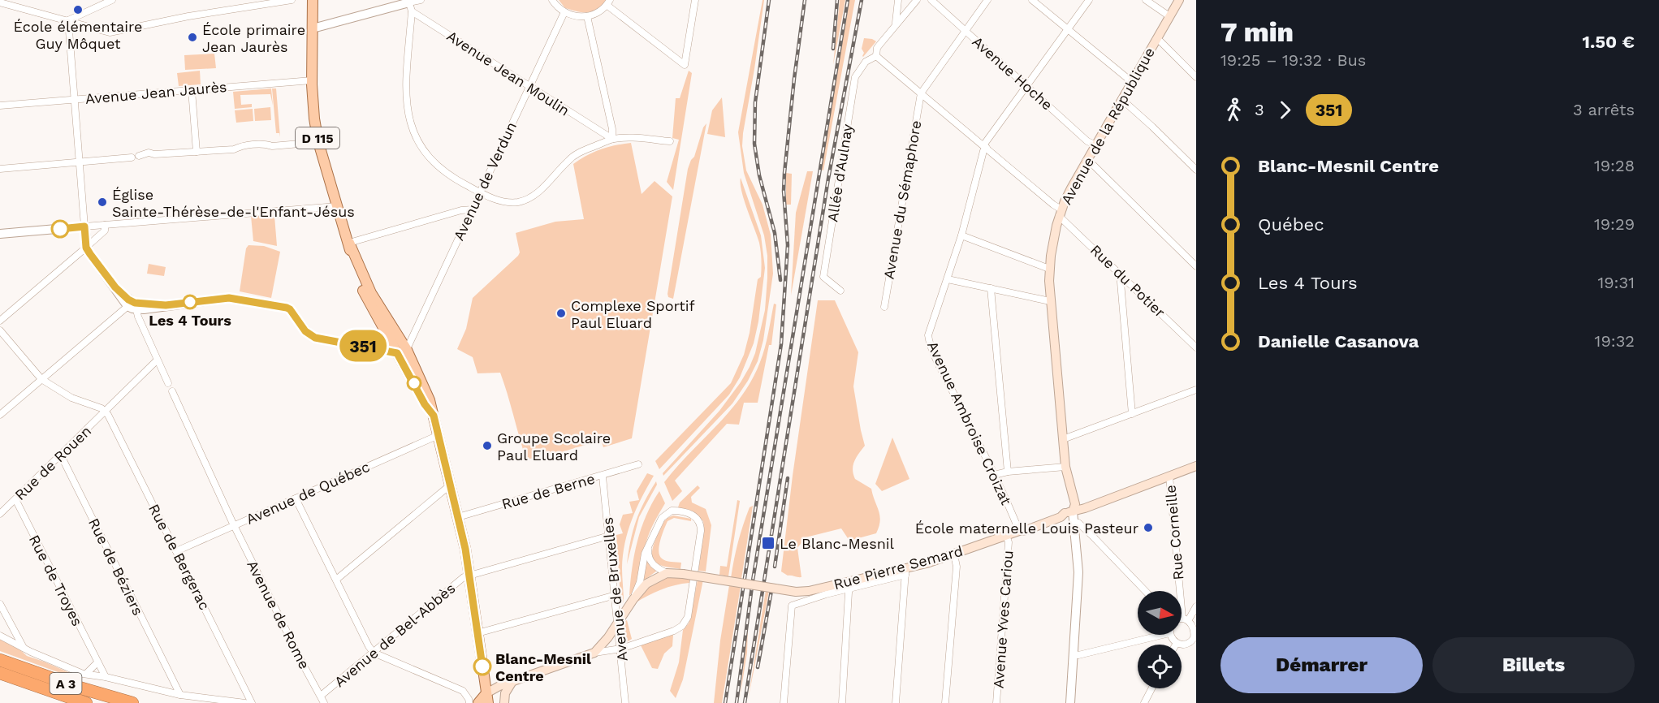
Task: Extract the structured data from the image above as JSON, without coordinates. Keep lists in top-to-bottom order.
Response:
{
  "streets": {
    "highway": ["A 3"],
    "main road": ["Avenue de la République", "D 115", "Rue Pierre Semard"],
    "street": [
      "Avenue Jean Moulin",
      "Avenue Hoche",
      "Avenue Jean Jaurès",
      "Allée d'Aulnay",
      "Avenue de Verdun",
      "Avenue du Sémaphore",
      "Rue du Potier",
      "Avenue Ambroise Croizat",
      "Rue de Rouen",
      "Rue de Berne",
      "Avenue de Québec",
      "Rue Corneille",
      "Rue de Bergerac",
      "Rue de Béziers",
      "Rue de Troyes",
      "Avenue de Bruxelles",
      "Avenue de Rome",
      "Avenue Yves Cariou",
      "Avenue de Bel-Abbès"
    ]
  },
  "crossings": [
    ["Avenue Jean Moulin", "Avenue de Verdun"],
    ["Avenue Hoche", "Avenue de la République"],
    ["Avenue Hoche", "Avenue Ambroise Croizat"],
    ["Avenue Jean Jaurès", "D 115"],
    ["Avenue de la République", "Rue du Potier"],
    ["Avenue de la République", "Rue Pierre Semard"],
    ["D 115", "Avenue de Verdun"],
    ["D 115", "Rue de Berne"],
    ["D 115", "Avenue de Québec"],
    ["D 115", "Avenue de Bel-Abbès"],
    ["Allée d'Aulnay", "Rue du Potier"],
    ["Avenue du Sémaphore", "Rue du Potier"],
    ["Rue du Potier", "Avenue Ambroise Croizat"],
    ["Avenue Ambroise Croizat", "Rue Pierre Semard"],
    ["Rue de Rouen", "Rue de Bergerac"],
    ["Rue de Rouen", "Rue de Béziers"],
    ["Rue de Rouen", "Rue de Troyes"],
    ["Rue de Berne", "Avenue de Bruxelles"],
    ["Avenue de Québec", "Rue de Bergerac"],
    ["Avenue de Québec", "Avenue de Rome"],
    ["Rue Corneille", "Rue Pierre Semard"],
    ["Rue Pierre Semard", "Avenue Yves Cariou"],
    ["Avenue de Bruxelles", "Avenue de Bel-Abbès"],
    ["Avenue de Rome", "Avenue de Bel-Abbès"]
  ],
  "places": {
    "other": [
      "École élémentaire Guy Môquet",
      "École primaire Jean Jaurès",
      "Église Sainte-Thérèse-de-l'Enfant-Jésus",
      "Les 4 Tours",
      "Complexe Sportif Paul Eluard",
      "Groupe Scolaire Paul Eluard",
      "École maternelle Louis Pasteur",
      "Blanc-Mesnil Centre"
    ],
    "transit": ["Le Blanc-Mesnil"]
  },
  "lines": ["bus line 351"],
  "north": "right",
  "page": {
    "on_map": "351",
    "heading": ["7 min", "19:25 – 19:32 · Bus", "1.50 €"],
    "legs": ["3", "351", "3 arrêts"],
    "list": [
      {
        "name": "Blanc-Mesnil Centre",
        "value": "19:28"
      },
      {
        "name": "Québec",
        "value": "19:29"
      },
      {
        "name": "Les 4 Tours",
        "value": "19:31"
      },
      {
        "name": "Danielle Casanova",
        "value": "19:32"
      }
    ],
    "buttons": ["Démarrer", "Billets"]
  }
}
